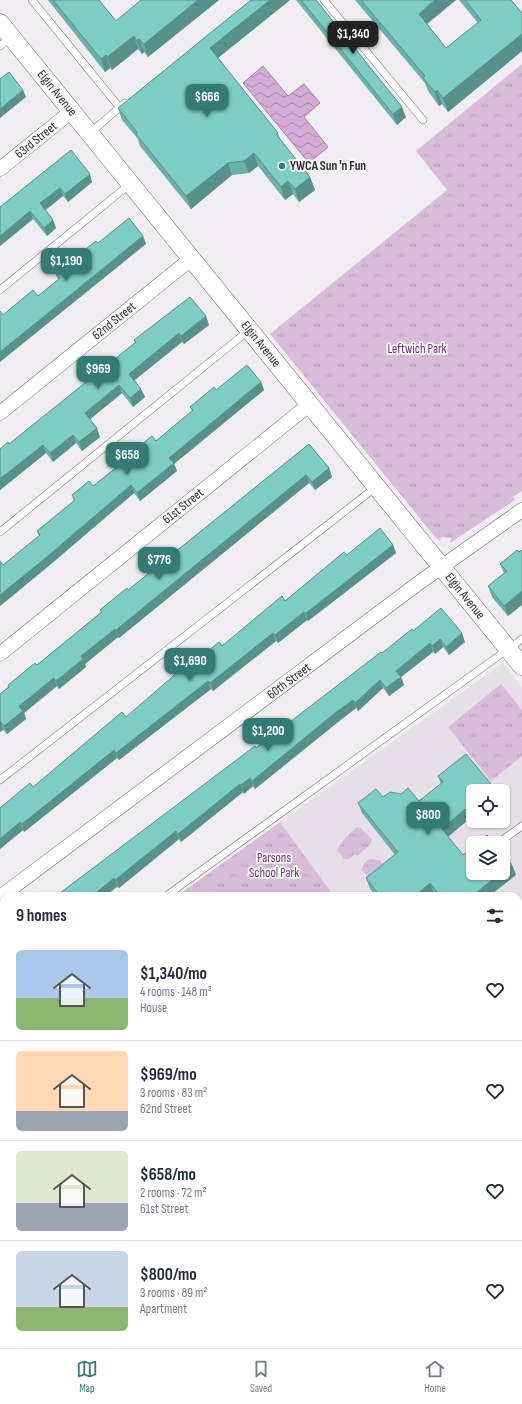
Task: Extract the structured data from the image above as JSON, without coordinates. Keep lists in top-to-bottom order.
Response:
{
  "streets": {
    "street": [
      "Elgin Avenue",
      "63rd Street",
      "62nd Street",
      "61st Street",
      "60th Street"
    ]
  },
  "crossings": [
    ["Elgin Avenue", "63rd Street"],
    ["Elgin Avenue", "62nd Street"],
    ["Elgin Avenue", "61st Street"],
    ["Elgin Avenue", "60th Street"]
  ],
  "parks": ["Leftwich Park", "Parsons School Park"],
  "places": ["YWCA Sun 'n Fun"],
  "page": {
    "price": [
      "$1,340",
      "$666",
      "$1,190",
      "$969",
      "$658",
      "$776",
      "$1,690",
      "$1,200",
      "$800"
    ],
    "heading": "9 homes",
    "list": [
      {
        "name": "$1,340/mo",
        "note": "4 rooms · 148 m² · House"
      },
      {
        "name": "$969/mo",
        "note": "3 rooms · 83 m² · 62nd Street"
      },
      {
        "name": "$658/mo",
        "note": "2 rooms · 72 m² · 61st Street"
      },
      {
        "name": "$800/mo",
        "note": "3 rooms · 89 m² · Apartment"
      }
    ],
    "tabs": ["Map", "Saved", "Home"]
  }
}
